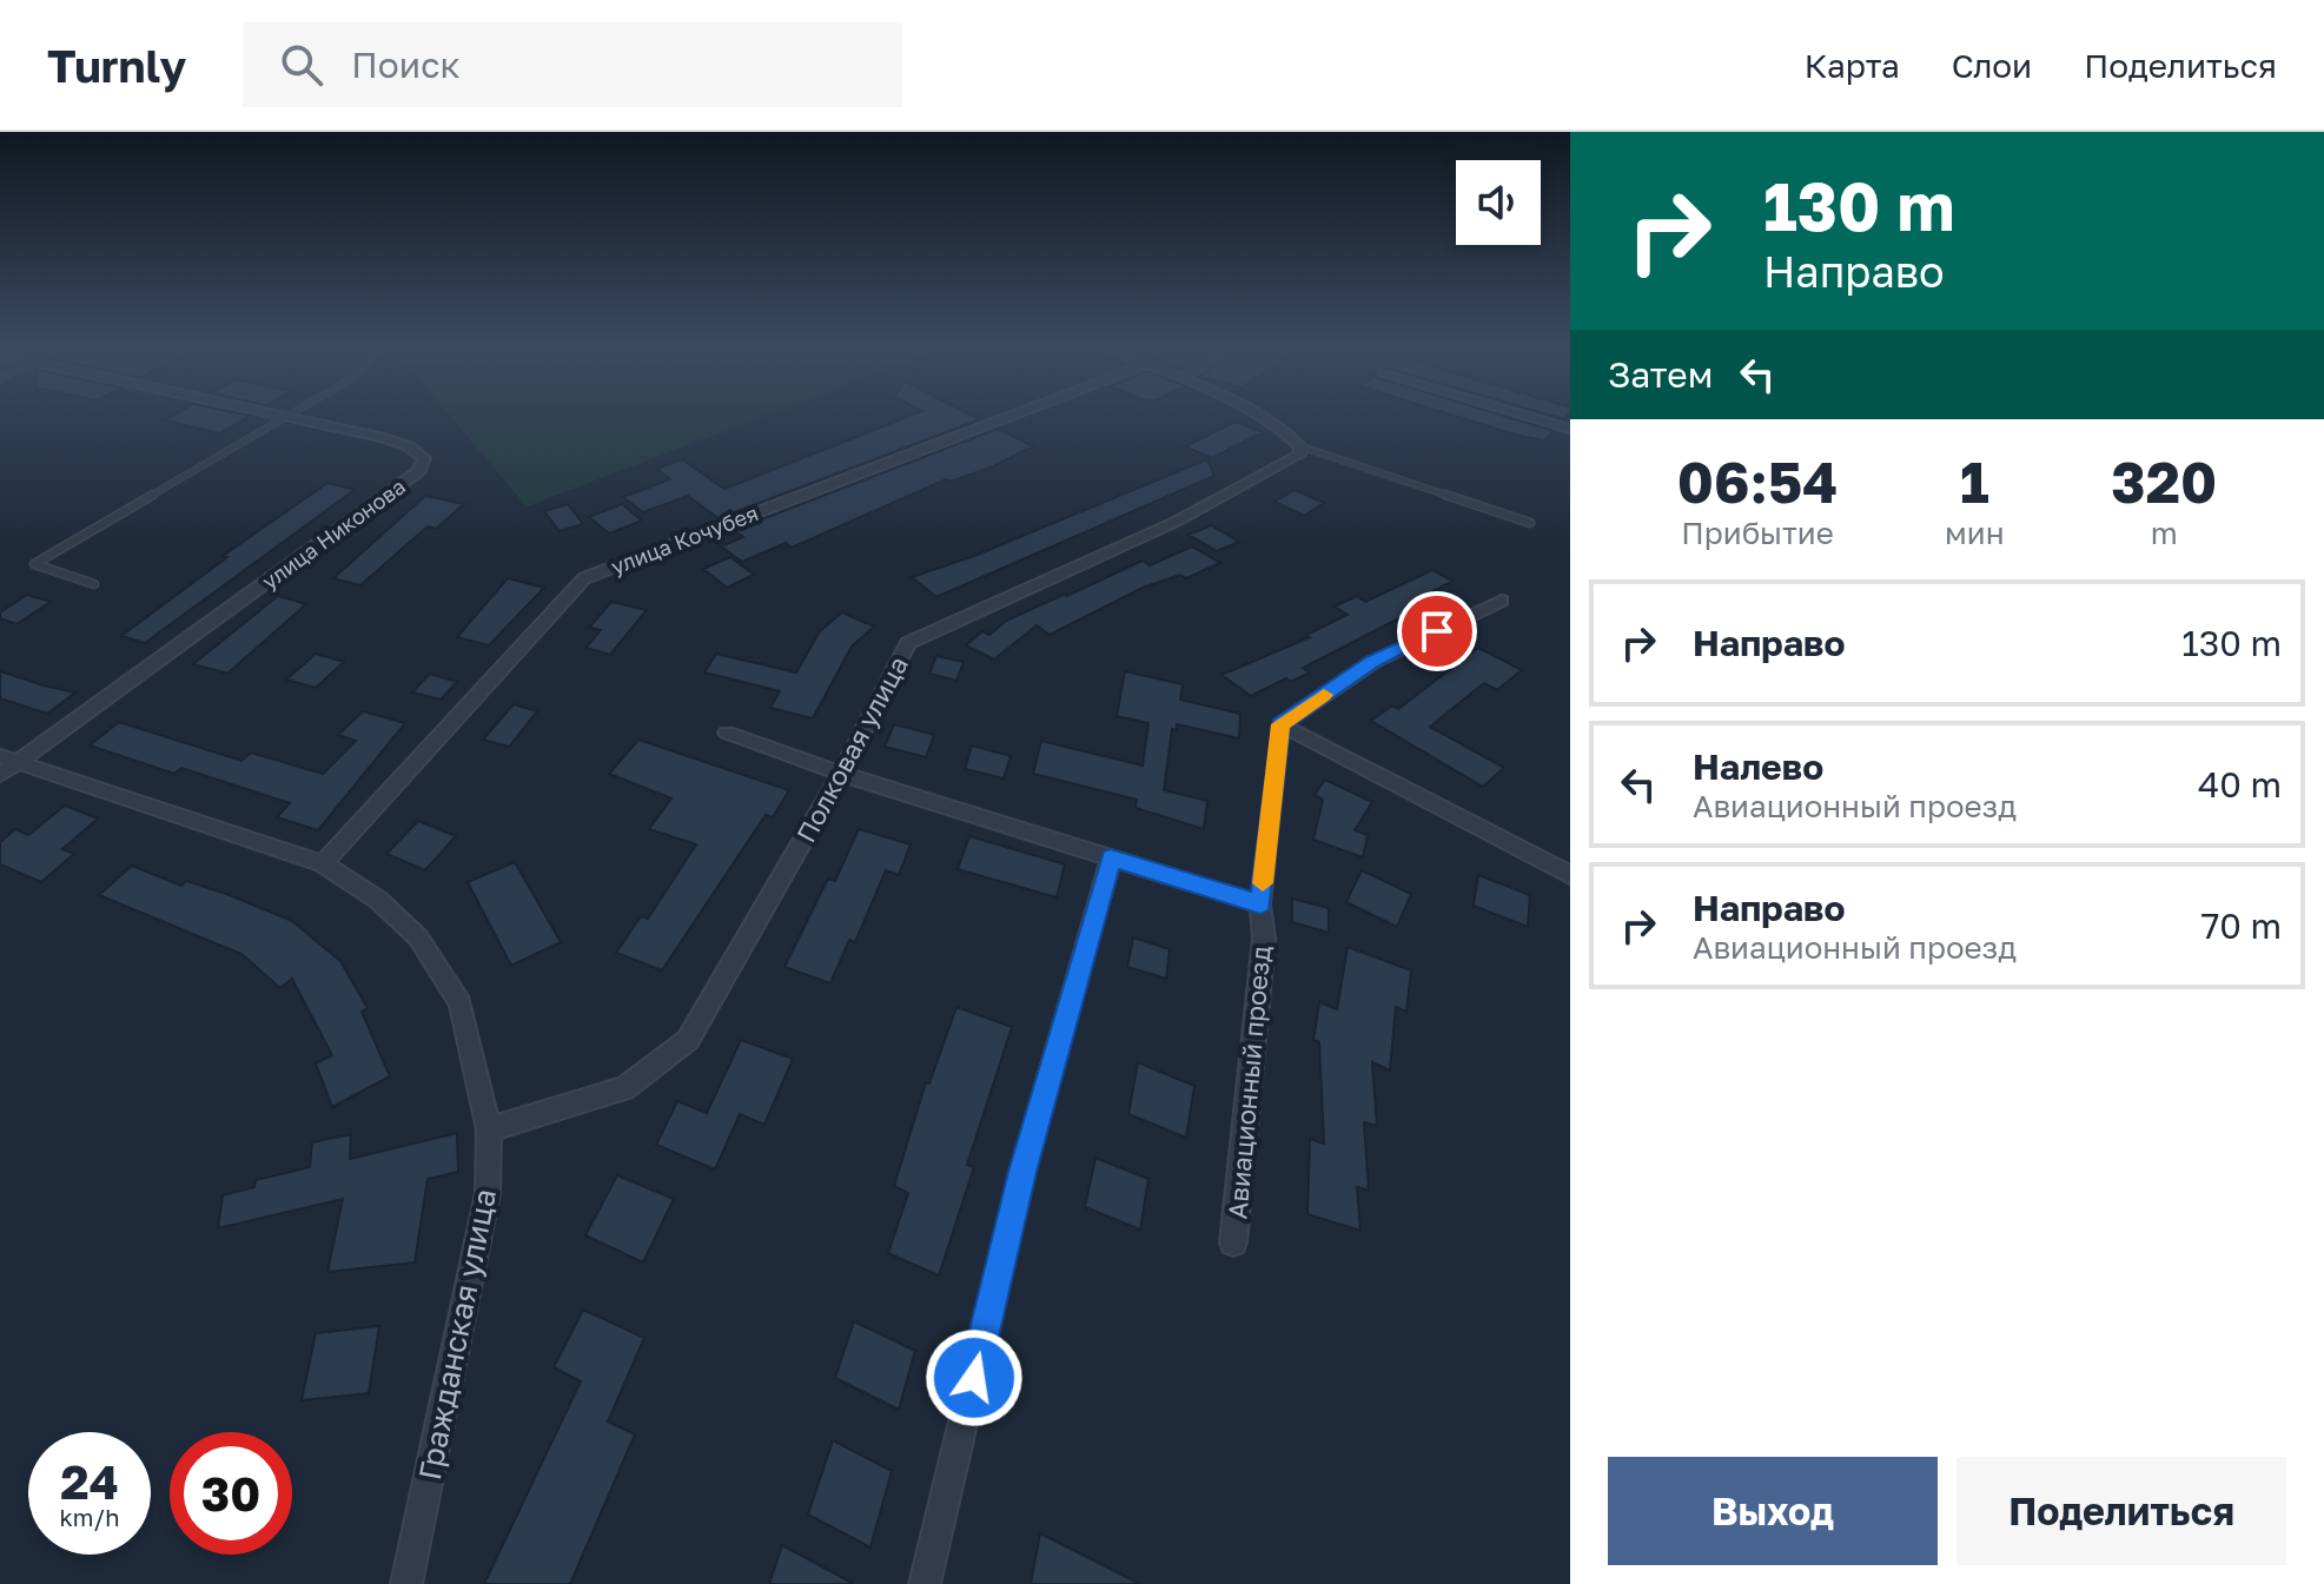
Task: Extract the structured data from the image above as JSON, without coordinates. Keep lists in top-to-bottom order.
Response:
{
  "streets": {
    "street": [
      "улица Никонова",
      "улица Кочубея",
      "Полковая улица",
      "Авиационный проезд",
      "Гражданская улица"
    ]
  },
  "crossings": [
    ["улица Никонова", "Гражданская улица"],
    ["улица Кочубея", "Гражданская улица"],
    ["Полковая улица", "Гражданская улица"]
  ],
  "page": {
    "header": "Turnly",
    "search": "Поиск",
    "nav": ["Карта", "Слои", "Поделиться"],
    "turn": ["130 m", "Направо"],
    "then": "Затем",
    "eta": [
      "06:54",
      "Прибытие",
      "1",
      "мин",
      "320",
      "m"
    ],
    "list": [
      {
        "name": "Направо",
        "value": "130 m"
      },
      {
        "name": "Налево",
        "note": "Авиационный проезд",
        "value": "40 m"
      },
      {
        "name": "Направо",
        "note": "Авиационный проезд",
        "value": "70 m"
      }
    ],
    "speed": "24 km/h",
    "limit": "30",
    "buttons": ["Выход", "Поделиться"]
  }
}
